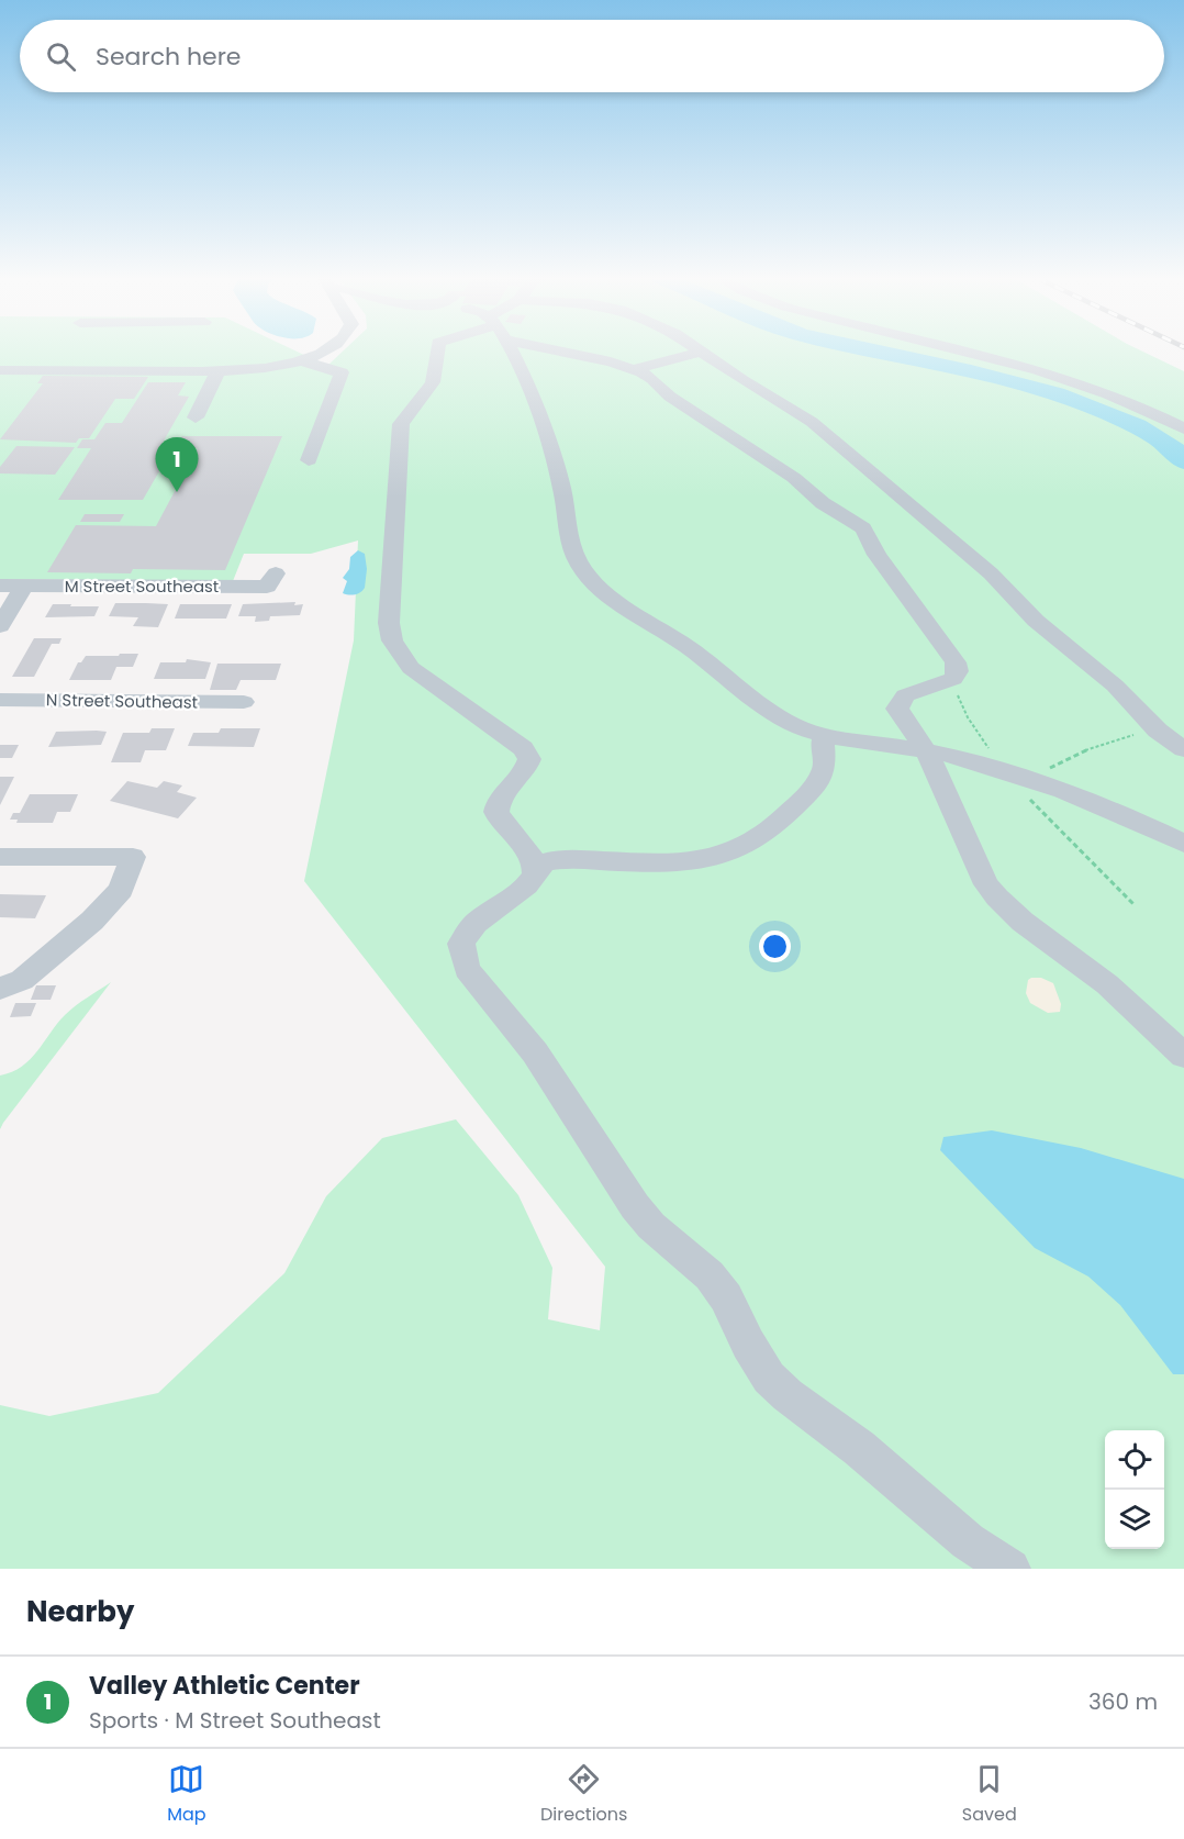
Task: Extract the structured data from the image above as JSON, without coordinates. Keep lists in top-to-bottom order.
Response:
{
  "streets": {
    "street": ["M Street Southeast", "N Street Southeast"]
  },
  "page": {
    "search": "Search here",
    "pins": "1",
    "heading": "Nearby",
    "list": [
      {
        "mark": "1",
        "name": "Valley Athletic Center",
        "note": "Sports · M Street Southeast",
        "value": "360 m"
      }
    ],
    "nav": ["Map", "Directions", "Saved"]
  }
}
